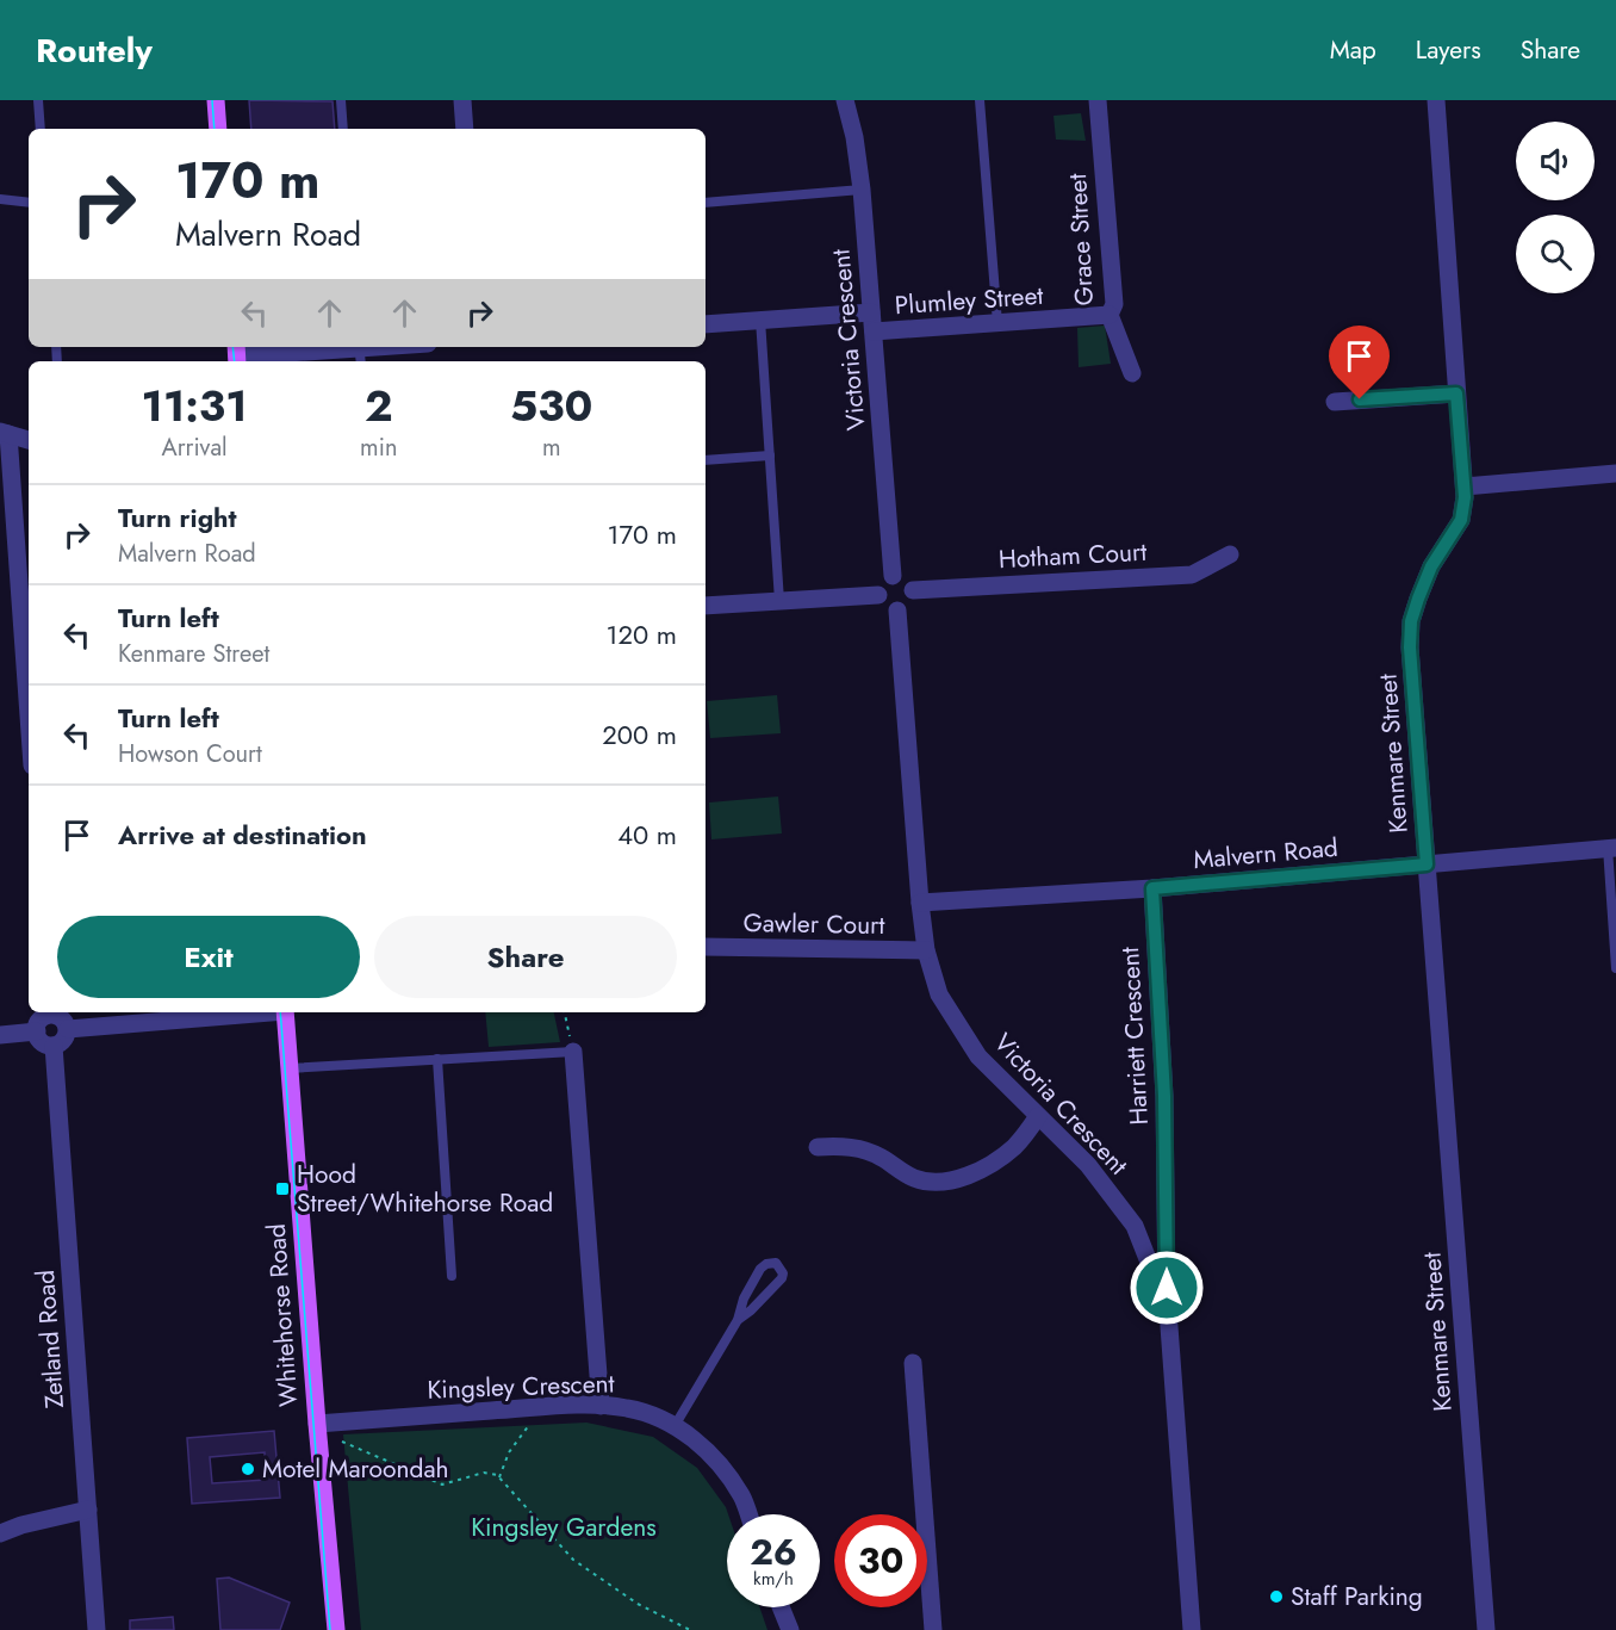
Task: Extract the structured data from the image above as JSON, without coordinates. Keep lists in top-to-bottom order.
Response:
{
  "streets": {
    "main road": ["Whitehorse Road"],
    "street": [
      "Grace Street",
      "Plumley Street",
      "Victoria Crescent",
      "Hotham Court",
      "Kenmare Street",
      "Malvern Road",
      "Gawler Court",
      "Harriett Crescent",
      "Zetland Road",
      "Kingsley Crescent"
    ]
  },
  "crossings": [
    ["Grace Street", "Plumley Street"],
    ["Plumley Street", "Victoria Crescent"],
    ["Victoria Crescent", "Hotham Court"],
    ["Victoria Crescent", "Malvern Road"],
    ["Victoria Crescent", "Gawler Court"],
    ["Victoria Crescent", "Harriett Crescent"],
    ["Kenmare Street", "Malvern Road"],
    ["Malvern Road", "Harriett Crescent"],
    ["Whitehorse Road", "Kingsley Crescent"]
  ],
  "parks": ["Kingsley Gardens"],
  "places": {
    "transit": ["Hood Street/Whitehorse Road"],
    "other": ["Motel Maroondah", "Staff Parking"]
  },
  "page": {
    "header": "Routely",
    "nav": ["Map", "Layers", "Share"],
    "turn": ["170 m", "Malvern Road"],
    "eta": [
      "11:31",
      "Arrival",
      "2",
      "min",
      "530",
      "m"
    ],
    "list": [
      {
        "name": "Turn right",
        "note": "Malvern Road",
        "value": "170 m"
      },
      {
        "name": "Turn left",
        "note": "Kenmare Street",
        "value": "120 m"
      },
      {
        "name": "Turn left",
        "note": "Howson Court",
        "value": "200 m"
      },
      {
        "name": "Arrive at destination",
        "value": "40 m"
      }
    ],
    "buttons": ["Exit", "Share"],
    "speed": "26 km/h",
    "limit": "30"
  }
}
